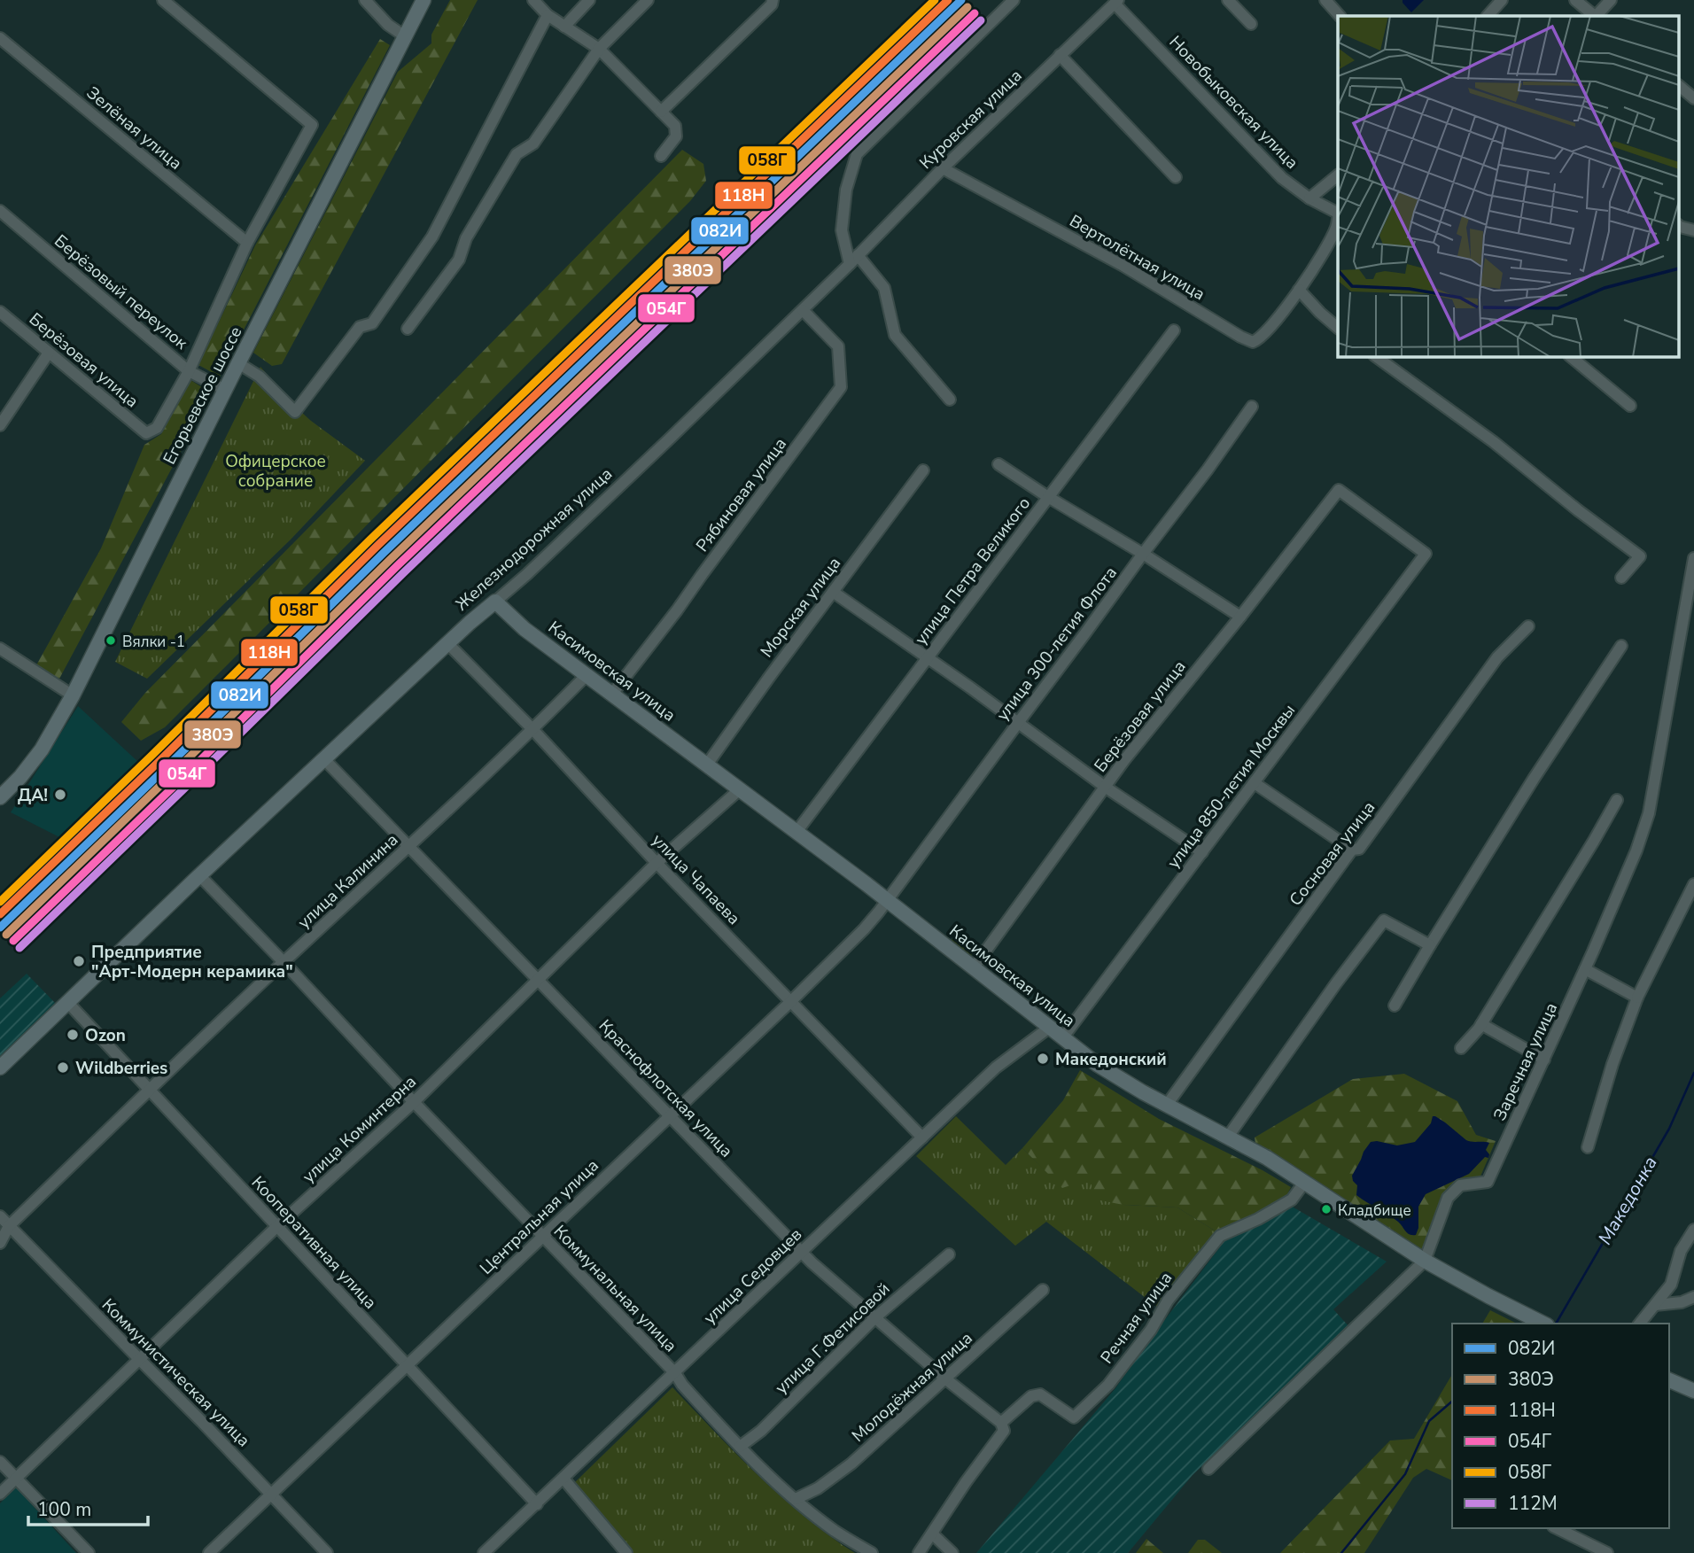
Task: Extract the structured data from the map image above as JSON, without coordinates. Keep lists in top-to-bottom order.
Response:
{
  "streets": {
    "main road": ["Егорьевское шоссе", "Железнодорожная улица", "Касимовская улица"],
    "street": [
      "Новобыковская улица",
      "Куровская улица",
      "Зелёная улица",
      "Вертолётная улица",
      "Берёзовый переулок",
      "Берёзовая улица",
      "Рябиновая улица",
      "улица Петра Великого",
      "Морская улица",
      "улица 300-летия Флота",
      "улица 850-летия Москвы",
      "Сосновая улица",
      "улица Чапаева",
      "улица Калинина",
      "Заречная улица",
      "Краснофлотская улица",
      "улица Коминтерна",
      "Центральная улица",
      "Кооперативная улица",
      "улица Седовцев",
      "Коммунальная улица",
      "Речная улица",
      "улица Г.Фетисовой",
      "Коммунистическая улица",
      "Молодёжная улица"
    ]
  },
  "crossings": [
    ["Новобыковская улица", "Куровская улица"],
    ["Куровская улица", "Вертолётная улица"],
    ["Куровская улица", "Железнодорожная улица"],
    ["Берёзовый переулок", "Берёзовая улица"],
    ["Берёзовый переулок", "Егорьевское шоссе"],
    ["Берёзовая улица", "Касимовская улица"],
    ["Берёзовая улица", "улица 850-летия Москвы"],
    ["Рябиновая улица", "Железнодорожная улица"],
    ["Рябиновая улица", "Касимовская улица"],
    ["Железнодорожная улица", "Касимовская улица"],
    ["Железнодорожная улица", "улица Чапаева"],
    ["Железнодорожная улица", "Краснофлотская улица"],
    ["Железнодорожная улица", "Кооперативная улица"],
    ["Железнодорожная улица", "Коммунальная улица"],
    ["улица Петра Великого", "Касимовская улица"],
    ["Морская улица", "Касимовская улица"],
    ["улица 300-летия Флота", "Касимовская улица"],
    ["улица 300-летия Флота", "Центральная улица"],
    ["Касимовская улица", "улица 850-летия Москвы"],
    ["Касимовская улица", "Сосновая улица"],
    ["Касимовская улица", "улица Калинина"],
    ["Касимовская улица", "Заречная улица"],
    ["Касимовская улица", "улица Коминтерна"],
    ["Касимовская улица", "Центральная улица"],
    ["Касимовская улица", "улица Седовцев"],
    ["Касимовская улица", "Речная улица"],
    ["улица Чапаева", "улица Калинина"],
    ["улица Чапаева", "улица Коминтерна"],
    ["улица Чапаева", "Центральная улица"],
    ["улица Чапаева", "улица Седовцев"],
    ["улица Калинина", "Краснофлотская улица"],
    ["улица Калинина", "Кооперативная улица"],
    ["улица Калинина", "Коммунальная улица"],
    ["улица Калинина", "Коммунистическая улица"],
    ["Краснофлотская улица", "улица Коминтерна"],
    ["Краснофлотская улица", "Центральная улица"],
    ["Краснофлотская улица", "улица Седовцев"],
    ["Краснофлотская улица", "Речная улица"],
    ["Краснофлотская улица", "улица Г.Фетисовой"],
    ["Краснофлотская улица", "Молодёжная улица"],
    ["улица Коминтерна", "Кооперативная улица"],
    ["улица Коминтерна", "Коммунальная улица"],
    ["улица Коминтерна", "Коммунистическая улица"],
    ["Центральная улица", "Кооперативная улица"],
    ["Центральная улица", "Коммунальная улица"],
    ["Центральная улица", "Коммунистическая улица"],
    ["Кооперативная улица", "улица Седовцев"],
    ["улица Седовцев", "Коммунальная улица"],
    ["Коммунальная улица", "улица Г.Фетисовой"],
    ["Коммунальная улица", "Молодёжная улица"]
  ],
  "water": ["Македонка"],
  "parks": ["Офицерское собрание"],
  "places": [
    "Вялки -1",
    "ДА!",
    "Предприятие \"Арт-Модерн керамика\"",
    "Ozon",
    "Македонский",
    "Wildberries",
    "Кладбище"
  ],
  "lines": [
    "transit line 082И",
    "transit line 118Н",
    "transit line 058Г",
    "transit line 380Э",
    "transit line 054Г",
    "transit line 112М"
  ],
  "legend": [
    "082И",
    "380Э",
    "118Н",
    "054Г",
    "058Г",
    "112М"
  ],
  "scale_bar": "100 m"
}
